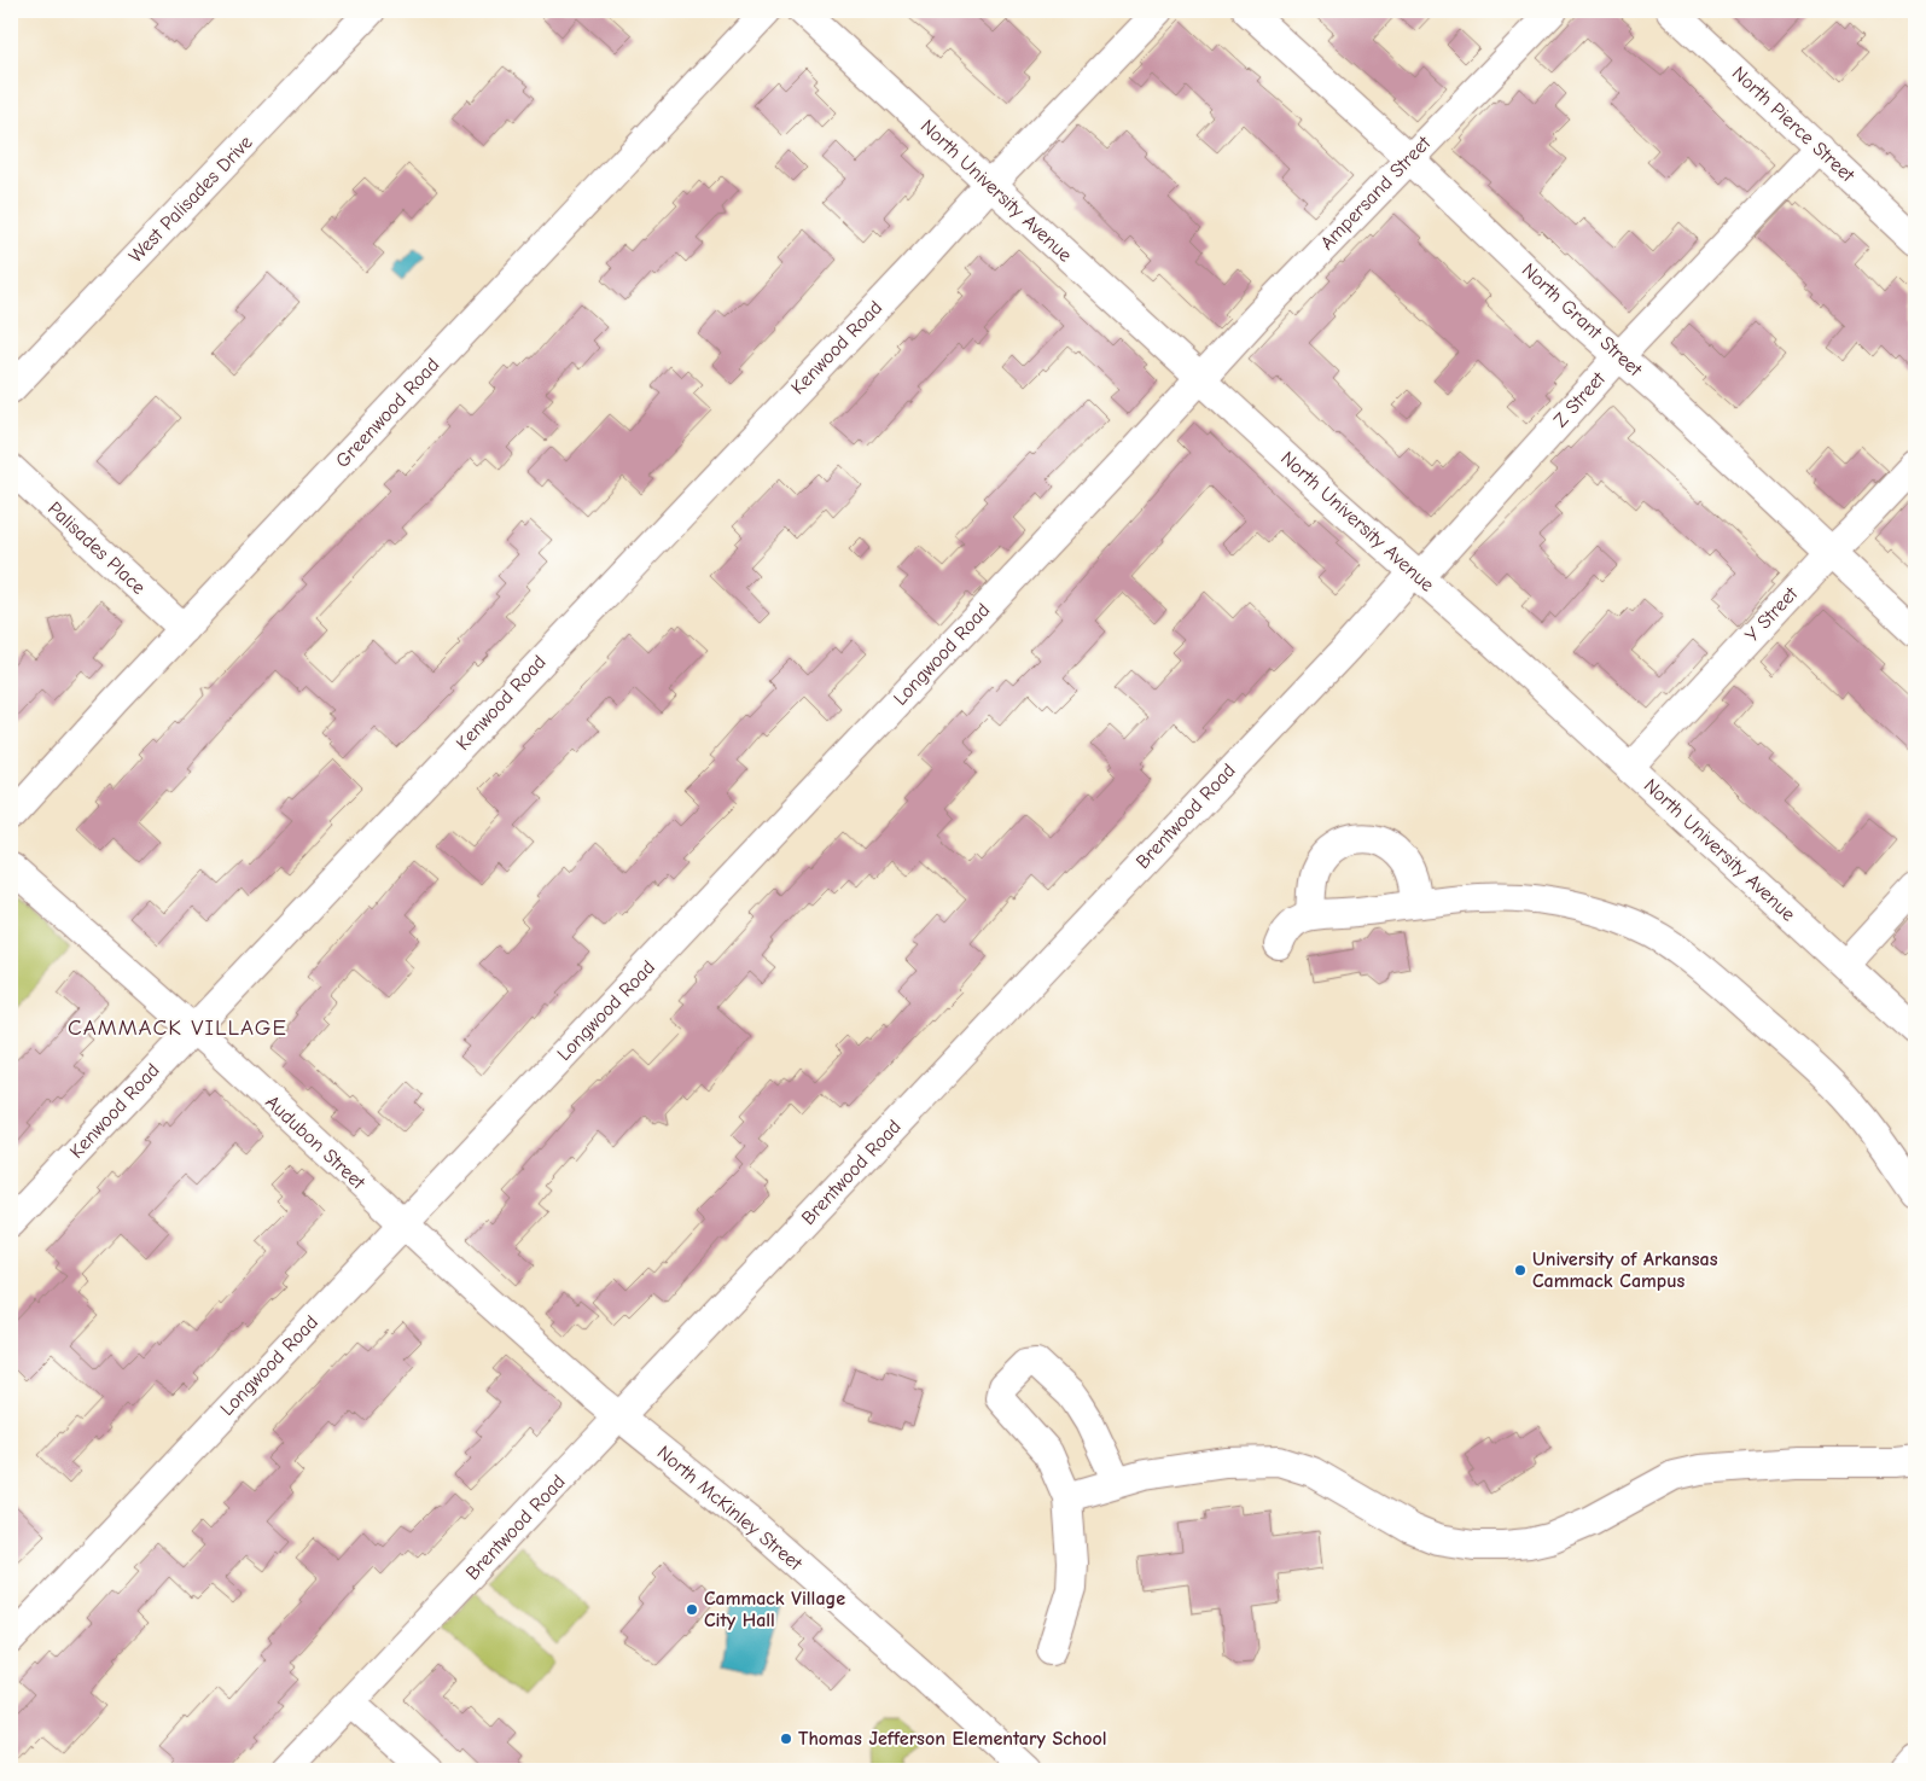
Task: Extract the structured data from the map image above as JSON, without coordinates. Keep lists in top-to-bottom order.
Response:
{
  "streets": {
    "street": [
      "North Pierce Street",
      "North University Avenue",
      "Ampersand Street",
      "West Palisades Drive",
      "North Grant Street",
      "Kenwood Road",
      "Z Street",
      "Greenwood Road",
      "Palisades Place",
      "Y Street",
      "Longwood Road",
      "Brentwood Road",
      "Audubon Street",
      "North McKinley Street"
    ]
  },
  "crossings": [
    ["North Pierce Street", "Z Street"],
    ["North University Avenue", "Ampersand Street"],
    ["North University Avenue", "Kenwood Road"],
    ["North University Avenue", "Z Street"],
    ["North University Avenue", "Y Street"],
    ["North University Avenue", "Longwood Road"],
    ["North University Avenue", "Brentwood Road"],
    ["Ampersand Street", "North Grant Street"],
    ["Ampersand Street", "Longwood Road"],
    ["North Grant Street", "Z Street"],
    ["North Grant Street", "Y Street"],
    ["Kenwood Road", "Audubon Street"],
    ["Z Street", "Brentwood Road"],
    ["Greenwood Road", "Palisades Place"],
    ["Longwood Road", "Audubon Street"],
    ["Brentwood Road", "Audubon Street"],
    ["Brentwood Road", "North McKinley Street"],
    ["Audubon Street", "North McKinley Street"]
  ],
  "districts": ["CAMMACK VILLAGE"],
  "places": ["University of Arkansas Cammack Campus", "Cammack Village City Hall", "Thomas Jefferson Elementary School"]
}
